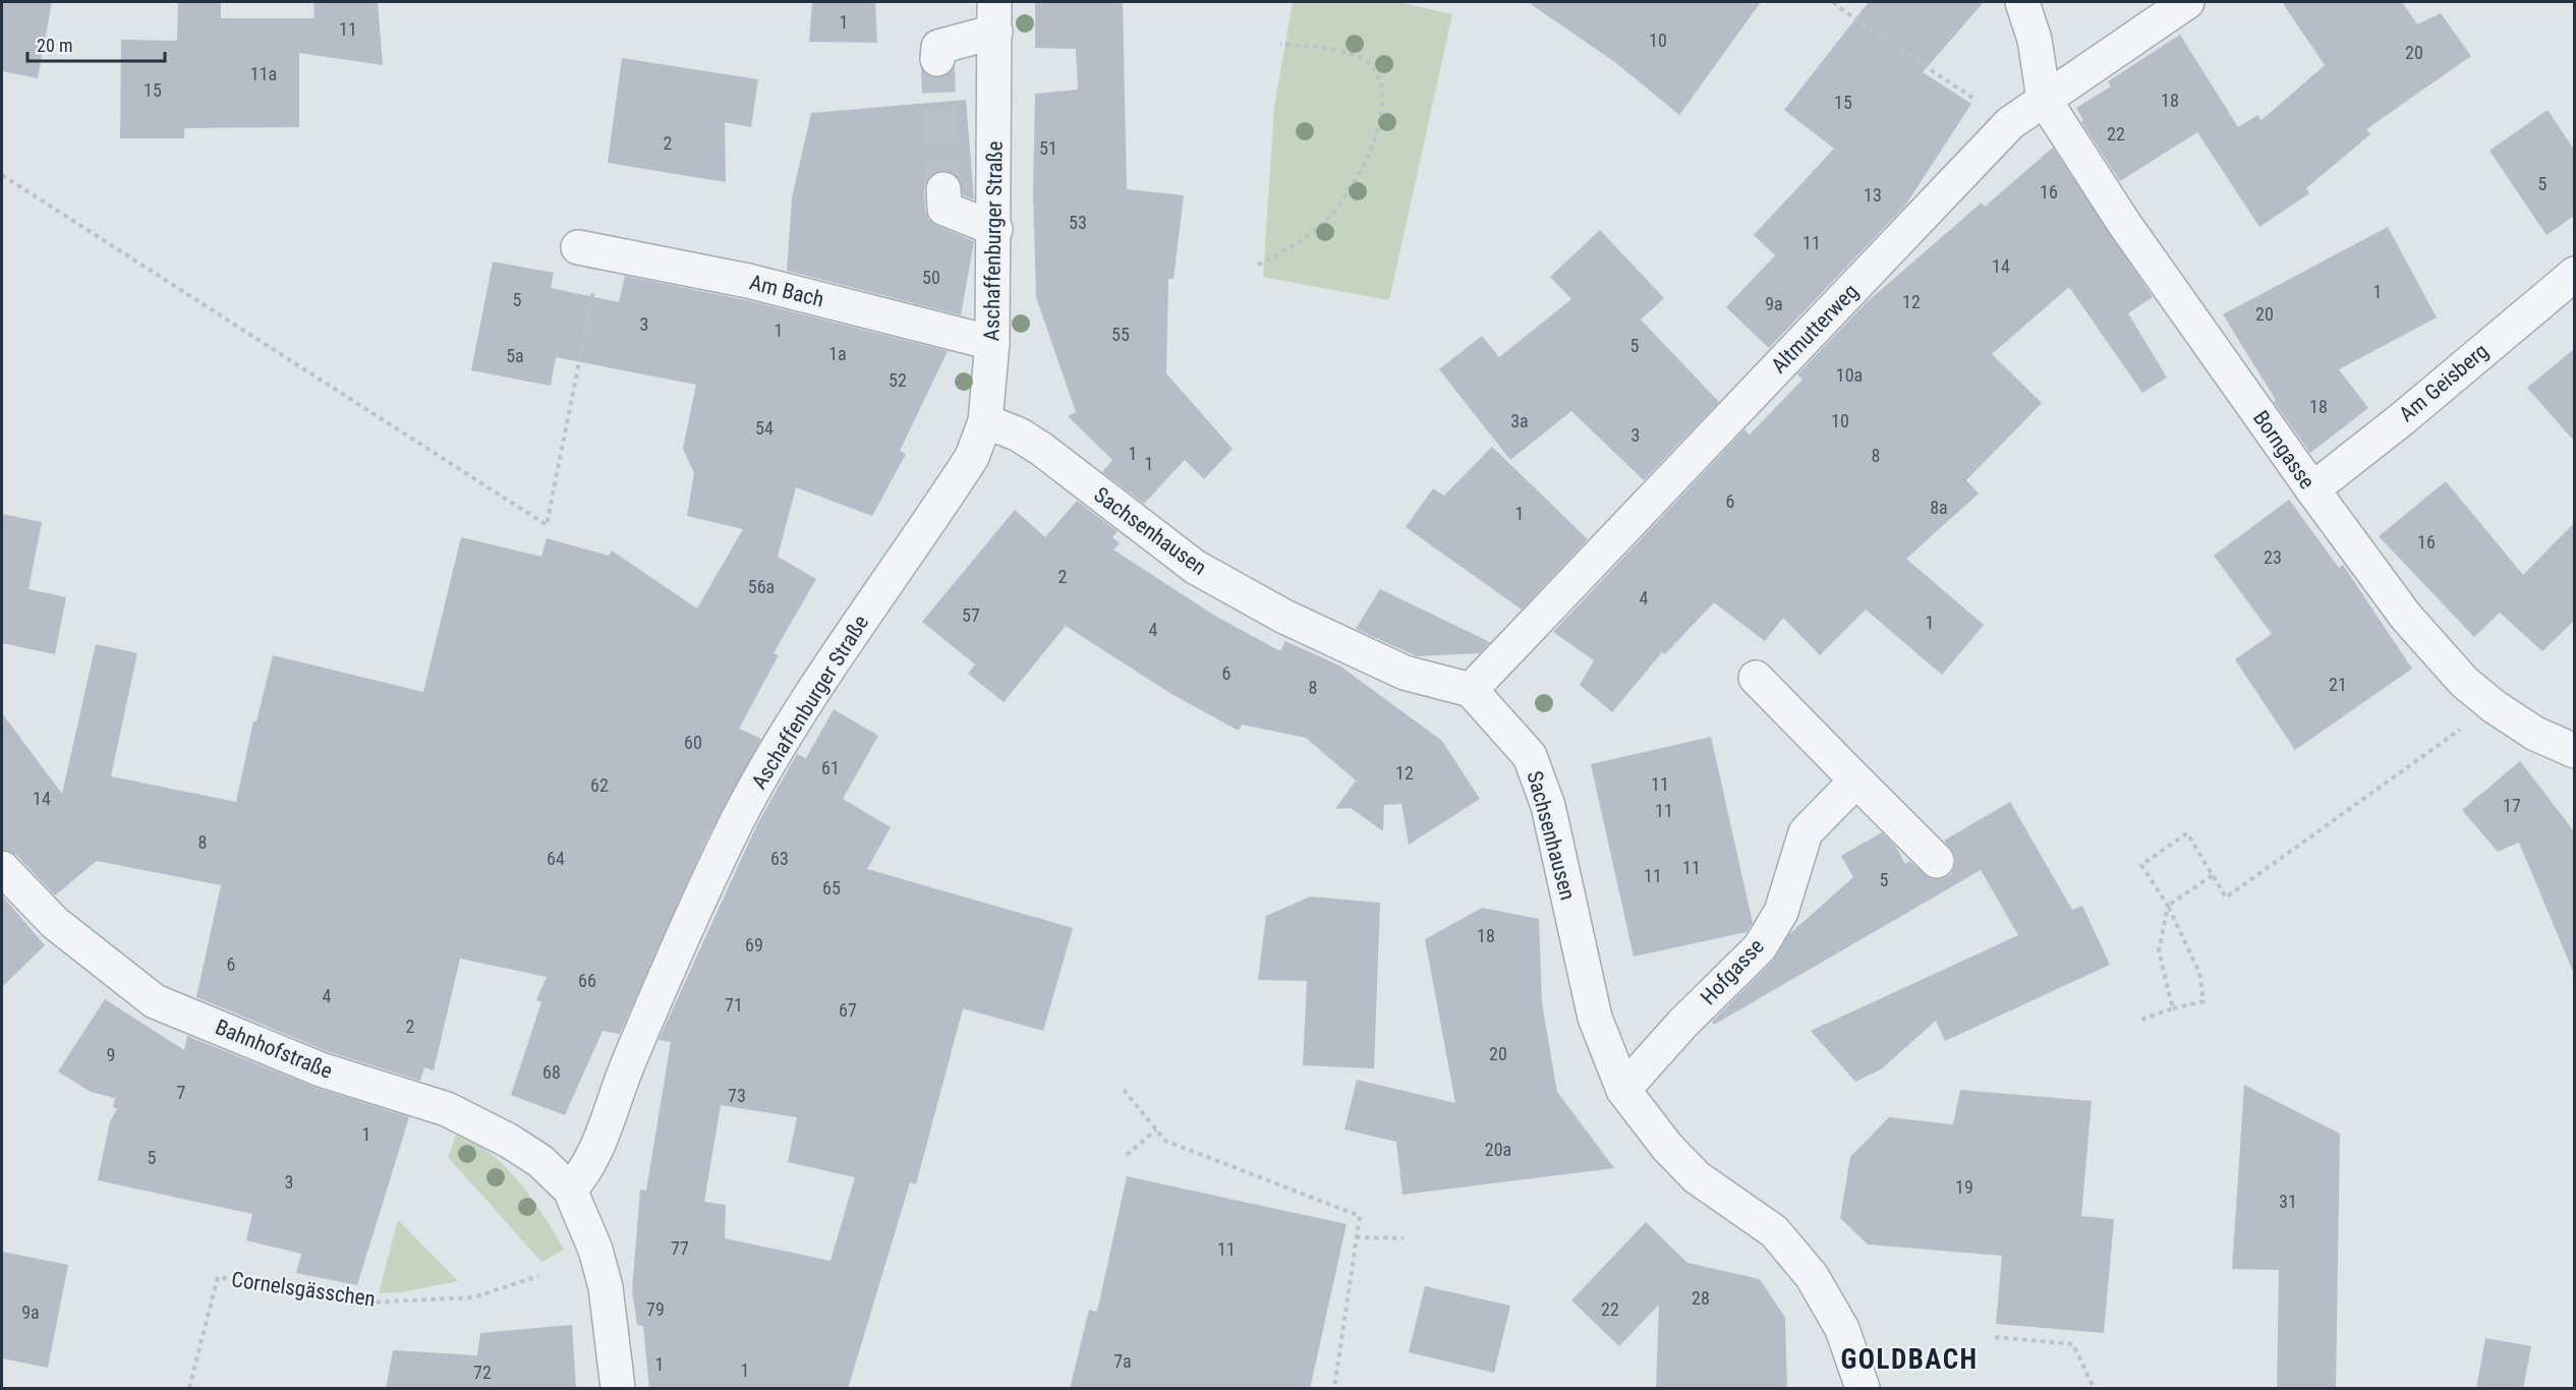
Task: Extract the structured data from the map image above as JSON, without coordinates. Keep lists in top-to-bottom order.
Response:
{
  "streets": {
    "street": [
      "Aschaffenburger Straße",
      "Am Bach",
      "Altmutterweg",
      "Am Geisberg",
      "Borngasse",
      "Sachsenhausen",
      "Hofgasse",
      "Bahnhofstraße"
    ],
    "path": ["Cornelsgässchen"]
  },
  "crossings": [
    ["Aschaffenburger Straße", "Am Bach"],
    ["Aschaffenburger Straße", "Sachsenhausen"],
    ["Aschaffenburger Straße", "Bahnhofstraße"],
    ["Altmutterweg", "Borngasse"],
    ["Altmutterweg", "Sachsenhausen"],
    ["Am Geisberg", "Borngasse"],
    ["Sachsenhausen", "Hofgasse"]
  ],
  "districts": ["GOLDBACH"],
  "house_numbers": [
    "1",
    "11",
    "10",
    "20",
    "11a",
    "15",
    "18",
    "15",
    "22",
    "2",
    "51",
    "5",
    "16",
    "13",
    "53",
    "11",
    "14",
    "50",
    "1",
    "5",
    "12",
    "9a",
    "20",
    "3",
    "1",
    "55",
    "5",
    "1a",
    "5a",
    "10a",
    "52",
    "18",
    "3a",
    "10",
    "54",
    "3",
    "1",
    "8",
    "1",
    "6",
    "8a",
    "1",
    "16",
    "23",
    "2",
    "56a",
    "4",
    "57",
    "1",
    "4",
    "6",
    "21",
    "8",
    "60",
    "61",
    "12",
    "11",
    "62",
    "14",
    "17",
    "11",
    "8",
    "64",
    "63",
    "11",
    "11",
    "5",
    "65",
    "18",
    "69",
    "6",
    "66",
    "4",
    "71",
    "67",
    "2",
    "20",
    "9",
    "68",
    "7",
    "73",
    "1",
    "20a",
    "5",
    "3",
    "19",
    "31",
    "77",
    "11",
    "28",
    "79",
    "22",
    "9a",
    "7a",
    "1",
    "1",
    "72"
  ],
  "scale_bar": "20 m"
}
